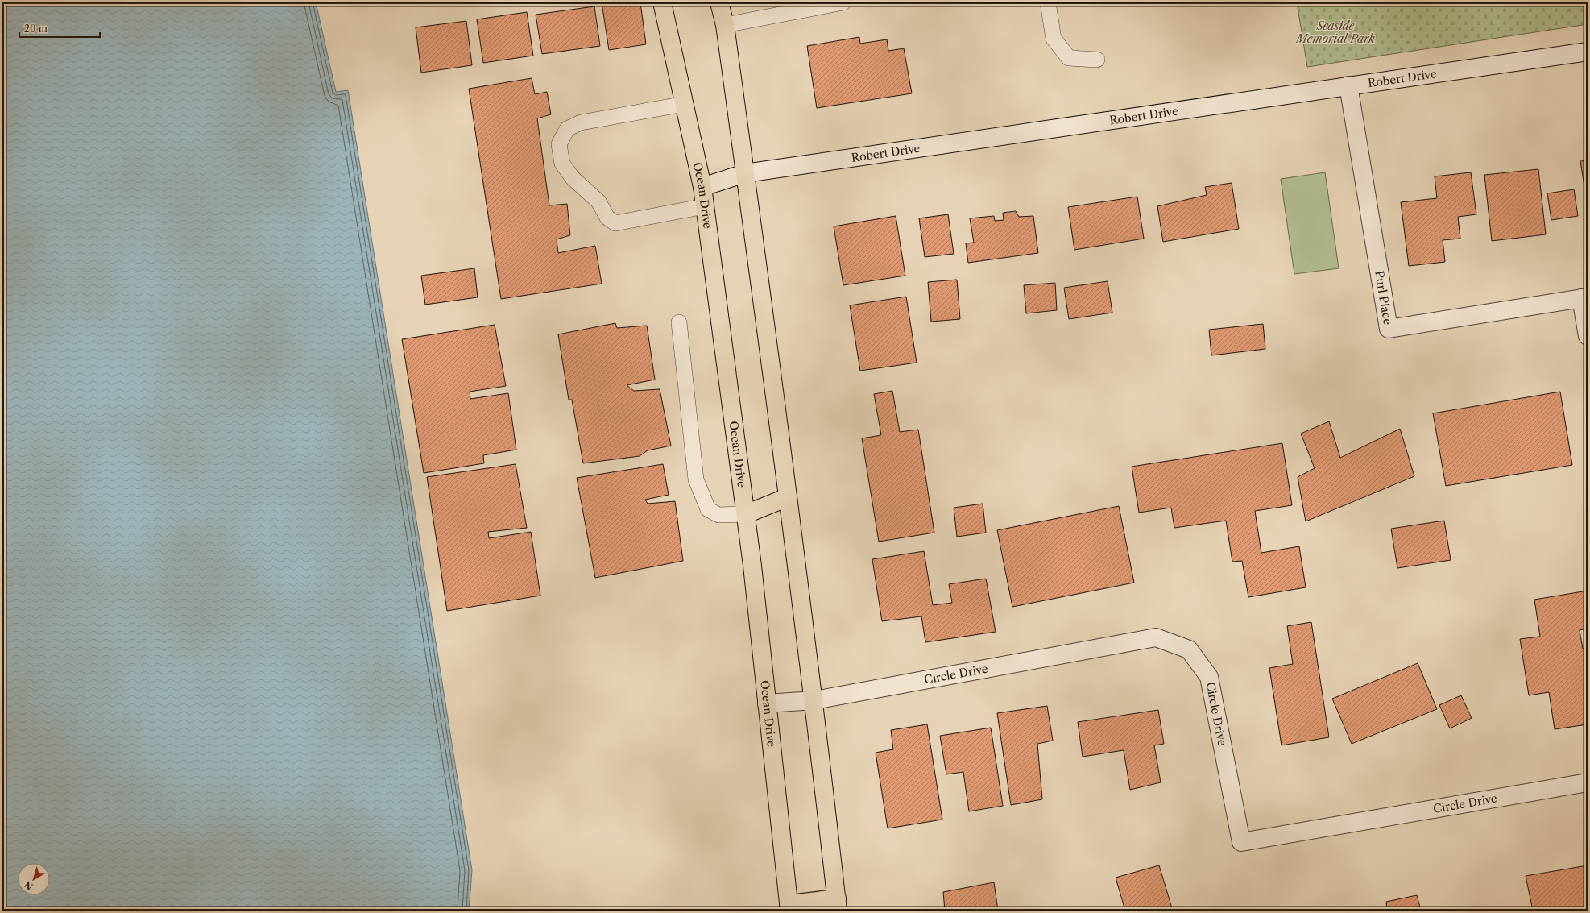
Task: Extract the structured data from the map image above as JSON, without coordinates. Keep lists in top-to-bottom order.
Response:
{
  "streets": {
    "main road": ["Ocean Drive"],
    "street": ["Robert Drive", "Purl Place", "Circle Drive"]
  },
  "crossings": [
    ["Robert Drive", "Ocean Drive"],
    ["Robert Drive", "Purl Place"],
    ["Ocean Drive", "Circle Drive"]
  ],
  "parks": ["Seaside Memorial Park"],
  "scale_bar": "20 m",
  "north": "bottom left"
}
